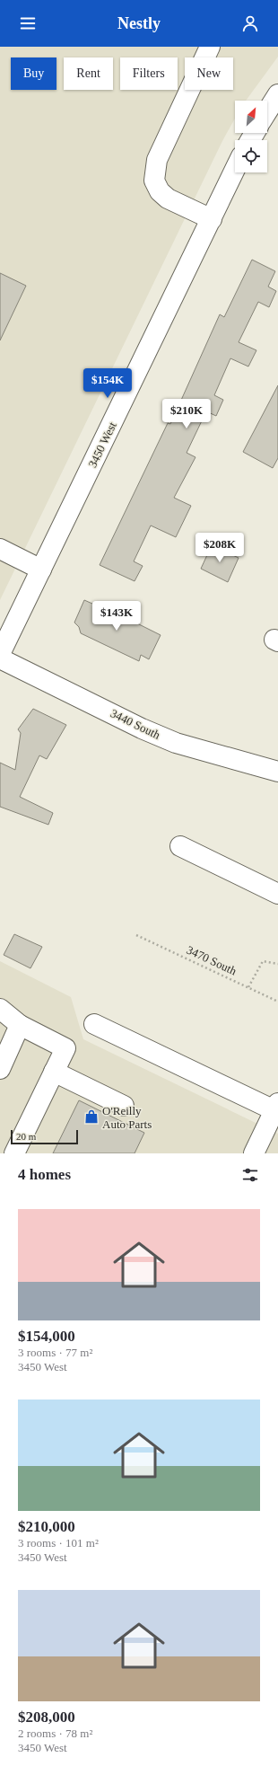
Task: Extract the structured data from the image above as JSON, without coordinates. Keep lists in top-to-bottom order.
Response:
{
  "streets": {
    "street": ["3450 West", "3440 South"],
    "path": ["3470 South"]
  },
  "places": {
    "shop": ["O'Reilly Auto Parts"]
  },
  "scale_bar": "20 m",
  "north": "top right",
  "page": {
    "header": "Nestly",
    "chip": [
      "Buy",
      "Rent",
      "Filters",
      "New"
    ],
    "price": [
      "$154K",
      "$210K",
      "$208K",
      "$143K"
    ],
    "scale": "20 m",
    "heading": "4 homes",
    "list": [
      {
        "name": "$154,000",
        "note": "3 rooms · 77 m² · 3450 West"
      },
      {
        "name": "$210,000",
        "note": "3 rooms · 101 m² · 3450 West"
      },
      {
        "name": "$208,000",
        "note": "2 rooms · 78 m² · 3450 West"
      }
    ]
  }
}
